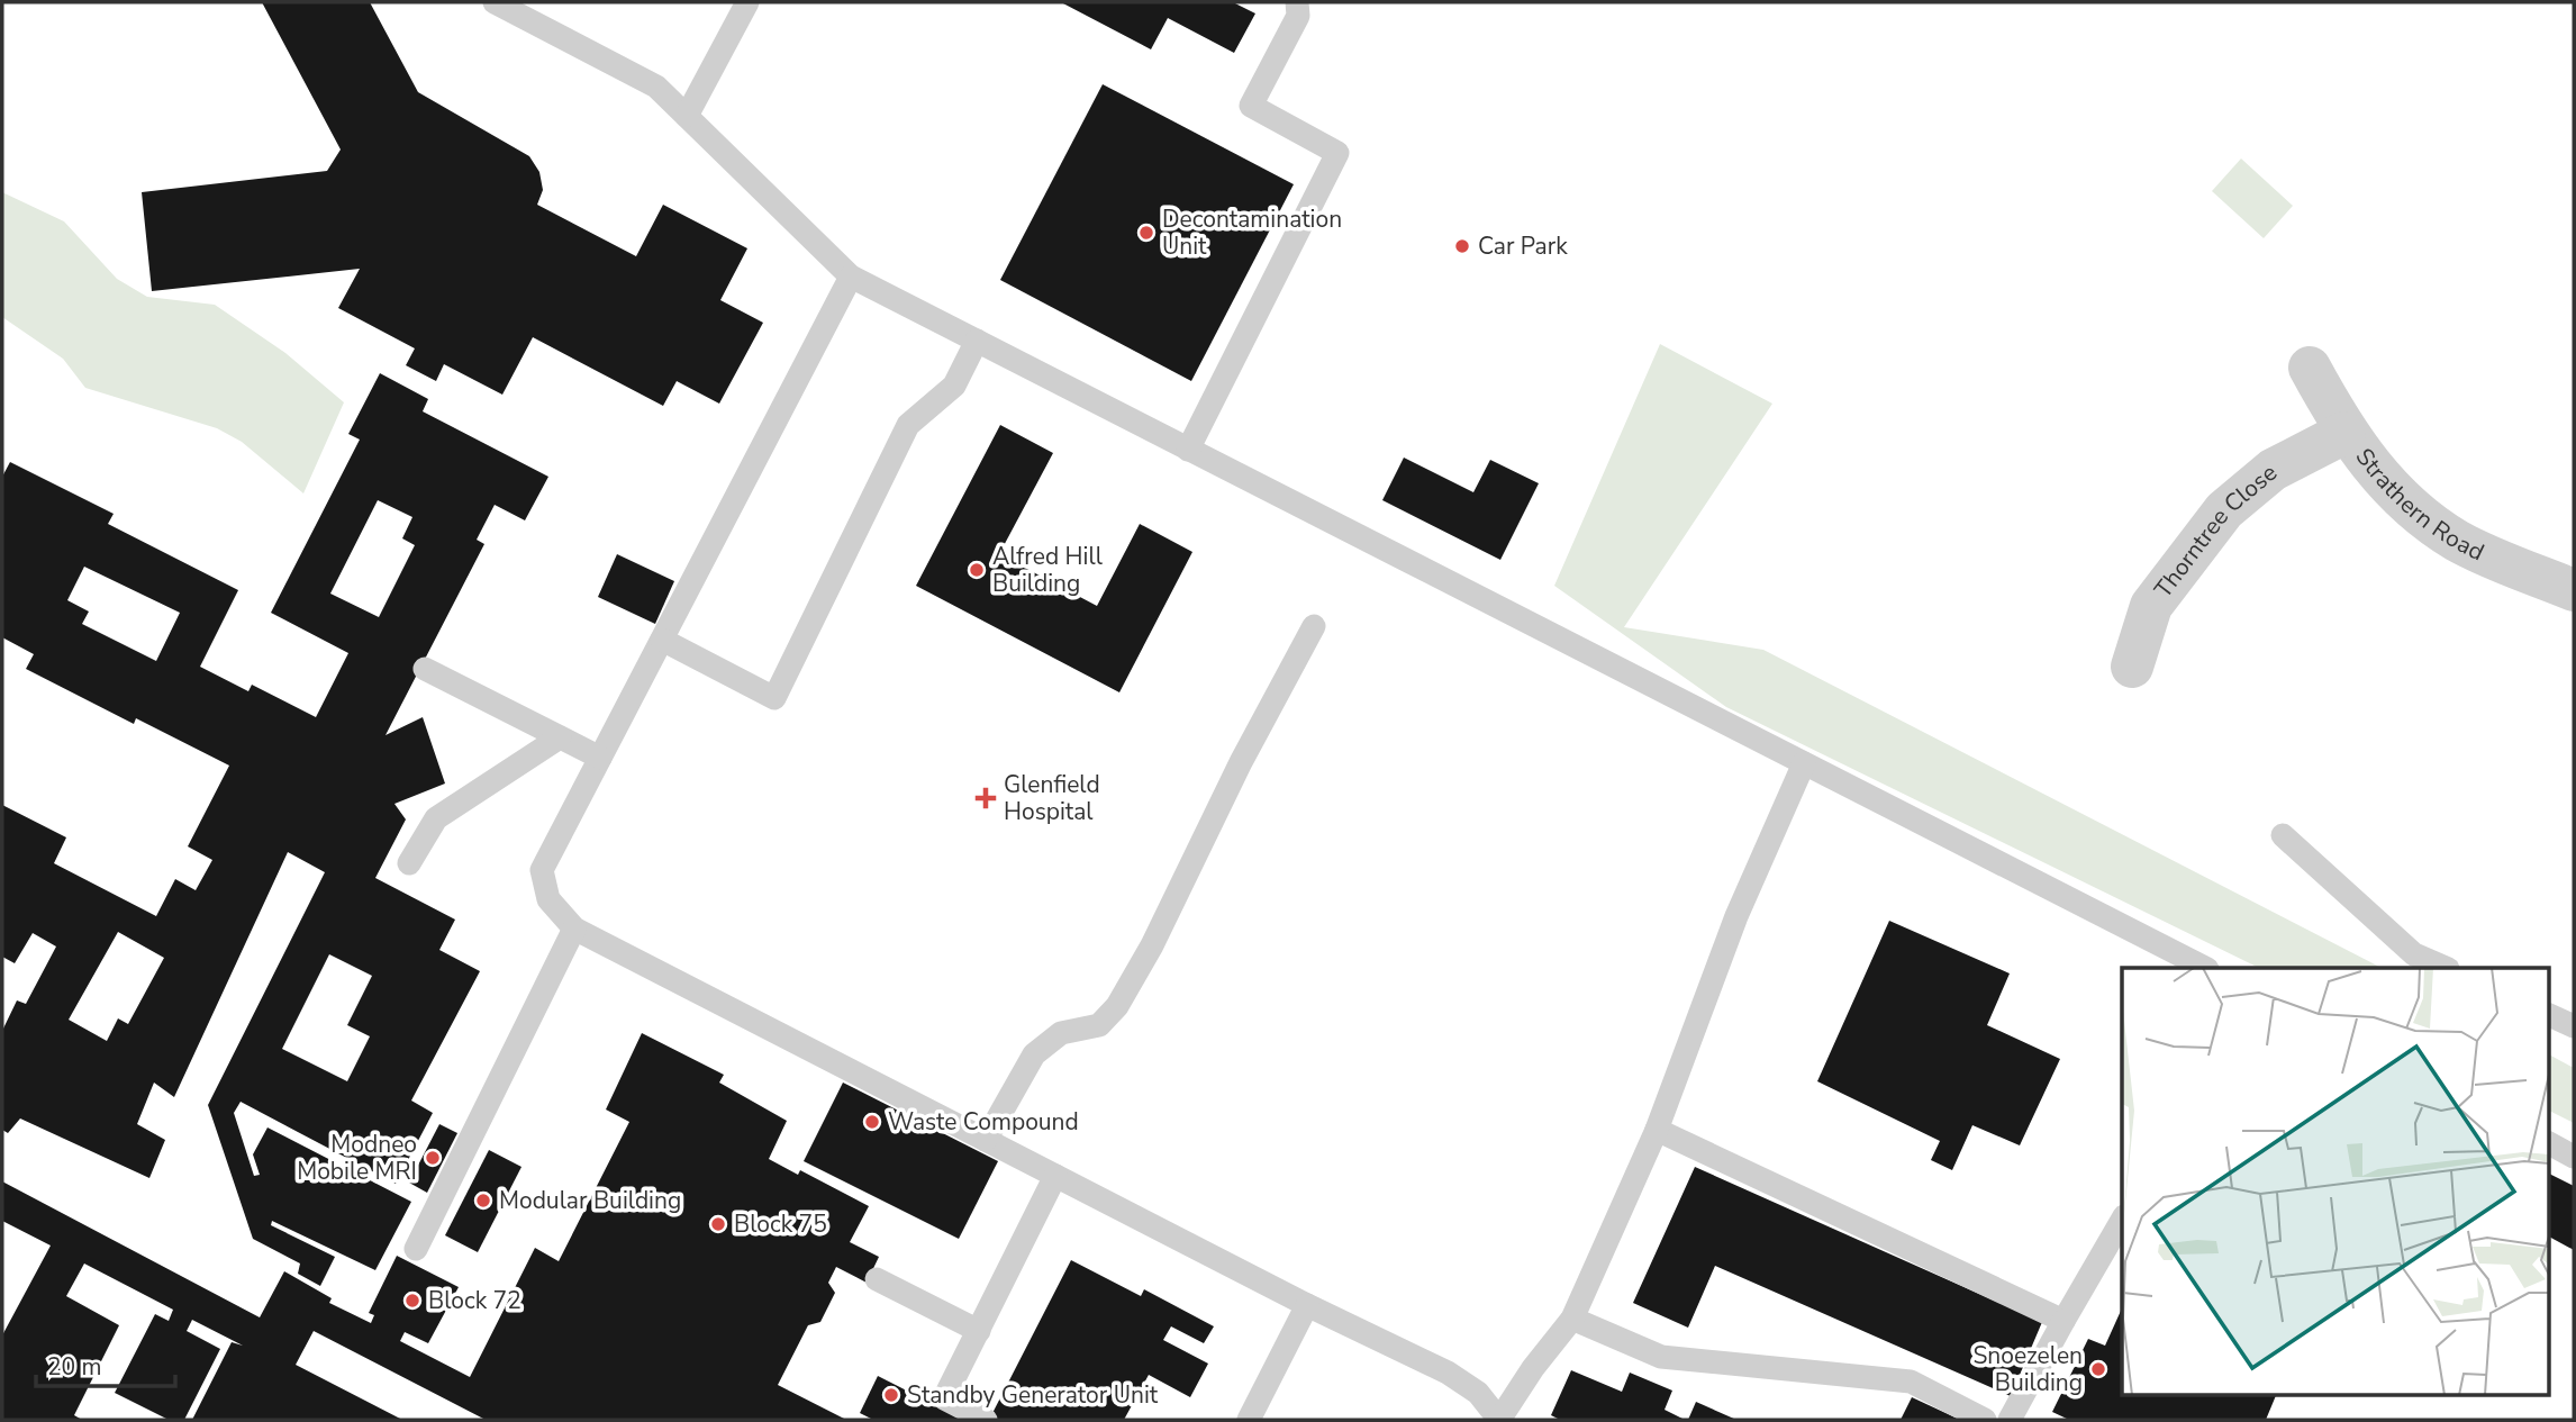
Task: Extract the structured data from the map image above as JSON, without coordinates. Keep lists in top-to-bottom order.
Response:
{
  "streets": {
    "street": ["Strathern Road", "Thorntree Close"]
  },
  "crossings": [
    ["Strathern Road", "Thorntree Close"]
  ],
  "places": {
    "other": [
      "Decontamination Unit",
      "Car Park",
      "Alfred Hill Building",
      "Waste Compound",
      "Modneo Mobile MRI",
      "Modular Building",
      "Block 75",
      "Block 72",
      "Snoezelen Building",
      "Standby Generator Unit"
    ],
    "health": ["Glenfield Hospital"]
  },
  "scale_bar": "20 m"
}
